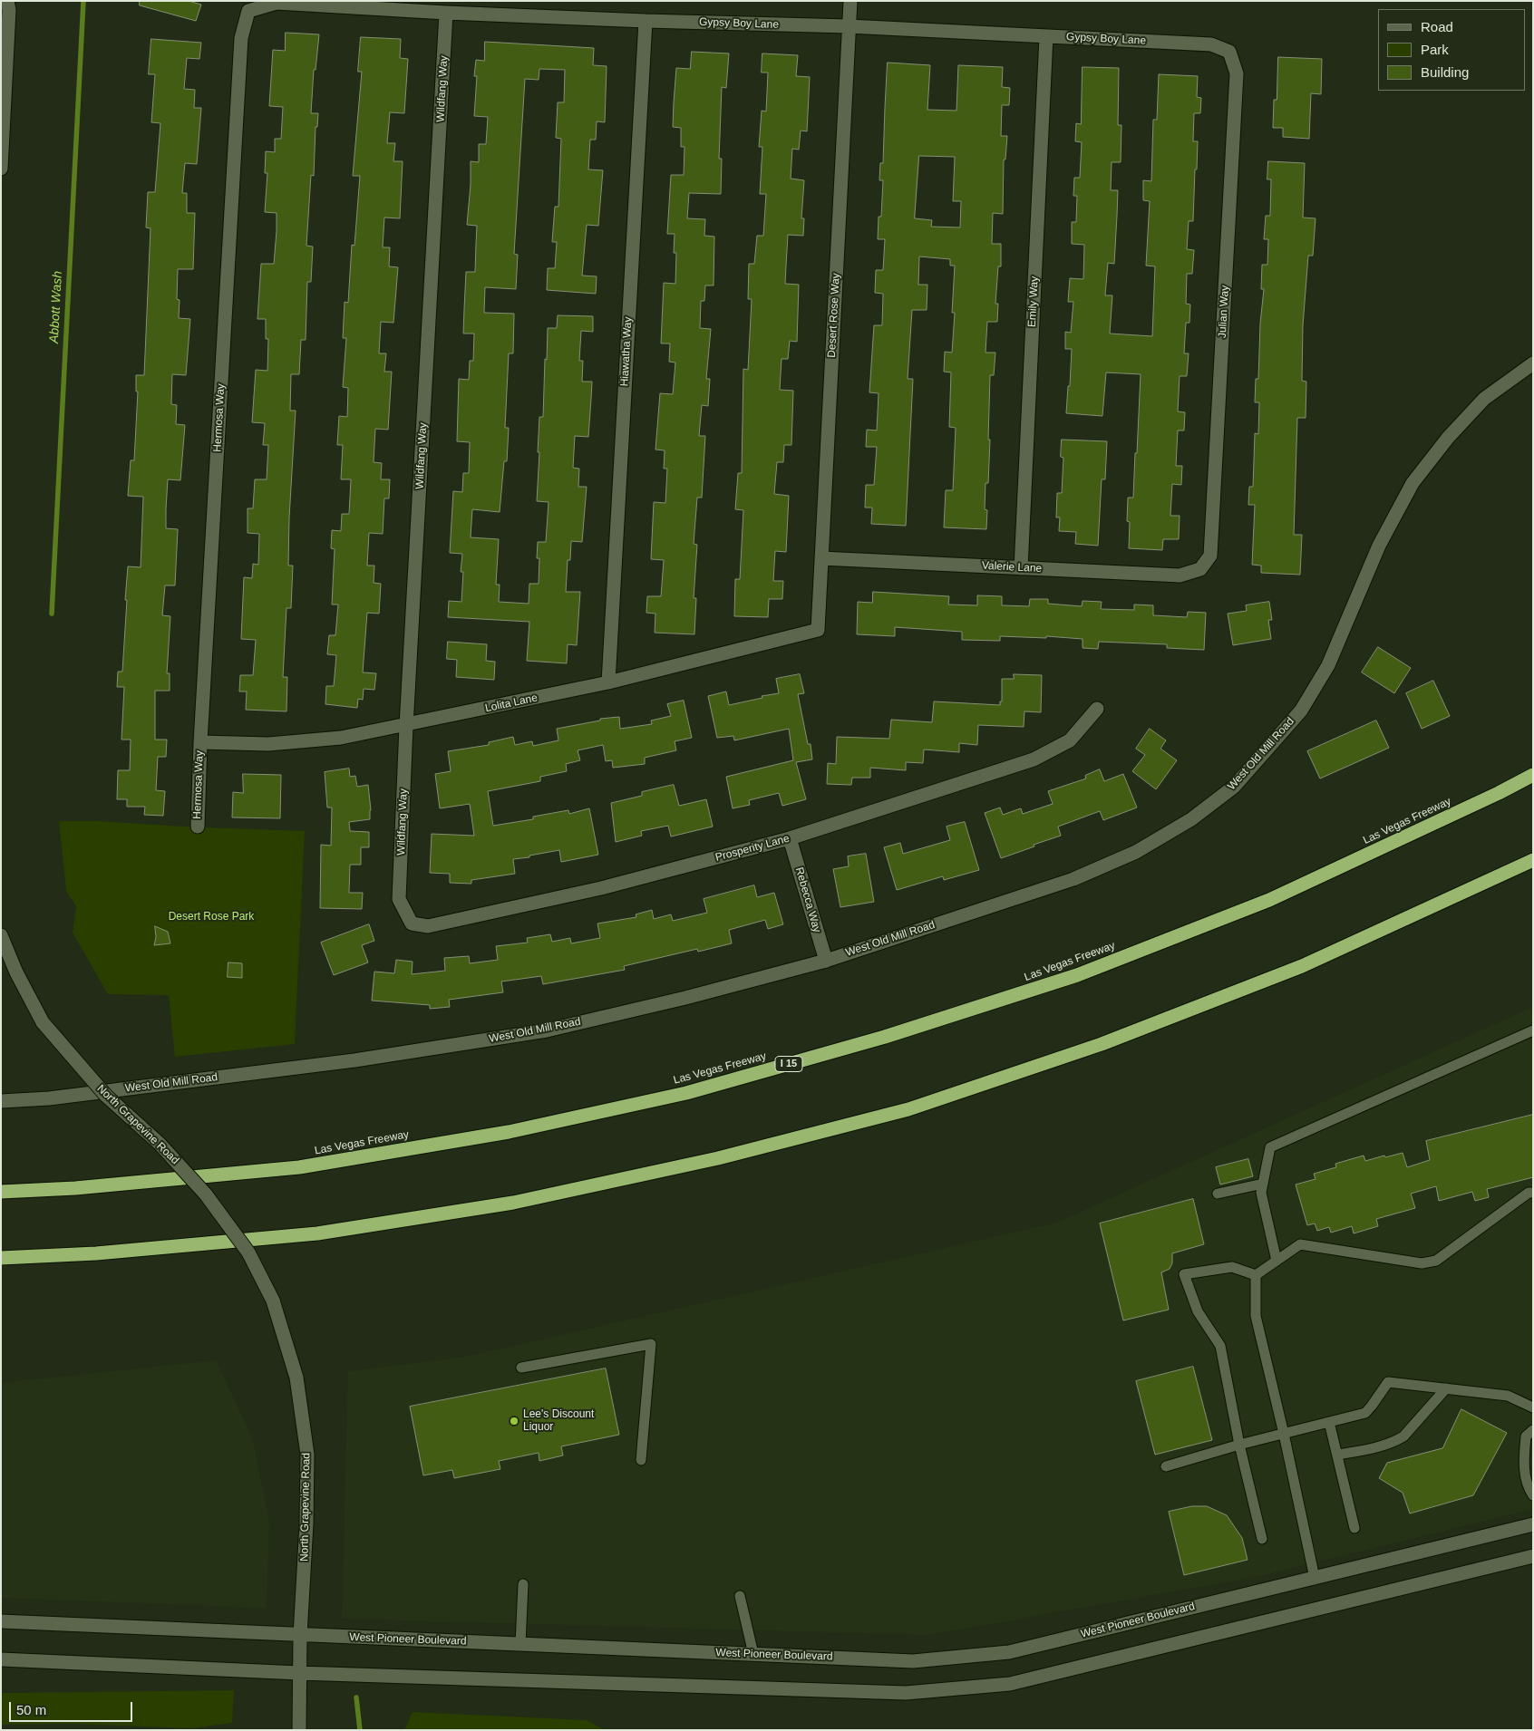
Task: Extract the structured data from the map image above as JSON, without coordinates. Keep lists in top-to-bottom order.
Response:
{
  "streets": {
    "highway": ["Las Vegas Freeway", "I 15"],
    "street": [
      "Gypsy Boy Lane",
      "Wildfang Way",
      "Emily Way",
      "Julian Way",
      "Desert Rose Way",
      "Hiawatha Way",
      "Hermosa Way",
      "Valerie Lane",
      "Lolita Lane",
      "West Old Mill Road",
      "Prosperity Lane",
      "Rebecca Way",
      "North Grapevine Road",
      "West Pioneer Boulevard"
    ]
  },
  "crossings": [
    ["Gypsy Boy Lane", "Wildfang Way"],
    ["Gypsy Boy Lane", "Emily Way"],
    ["Gypsy Boy Lane", "Julian Way"],
    ["Gypsy Boy Lane", "Desert Rose Way"],
    ["Gypsy Boy Lane", "Hiawatha Way"],
    ["Gypsy Boy Lane", "Hermosa Way"],
    ["Wildfang Way", "Lolita Lane"],
    ["Wildfang Way", "Prosperity Lane"],
    ["Emily Way", "Valerie Lane"],
    ["Julian Way", "Valerie Lane"],
    ["Desert Rose Way", "Valerie Lane"],
    ["Desert Rose Way", "Lolita Lane"],
    ["Hiawatha Way", "Lolita Lane"],
    ["Hermosa Way", "Lolita Lane"],
    ["West Old Mill Road", "Rebecca Way"],
    ["Prosperity Lane", "Rebecca Way"],
    ["North Grapevine Road", "West Pioneer Boulevard"]
  ],
  "water": ["Abbott Wash"],
  "parks": ["Desert Rose Park"],
  "places": ["Lee's Discount Liquor"],
  "legend": ["Road", "Park", "Building"],
  "scale_bar": "50 m"
}
